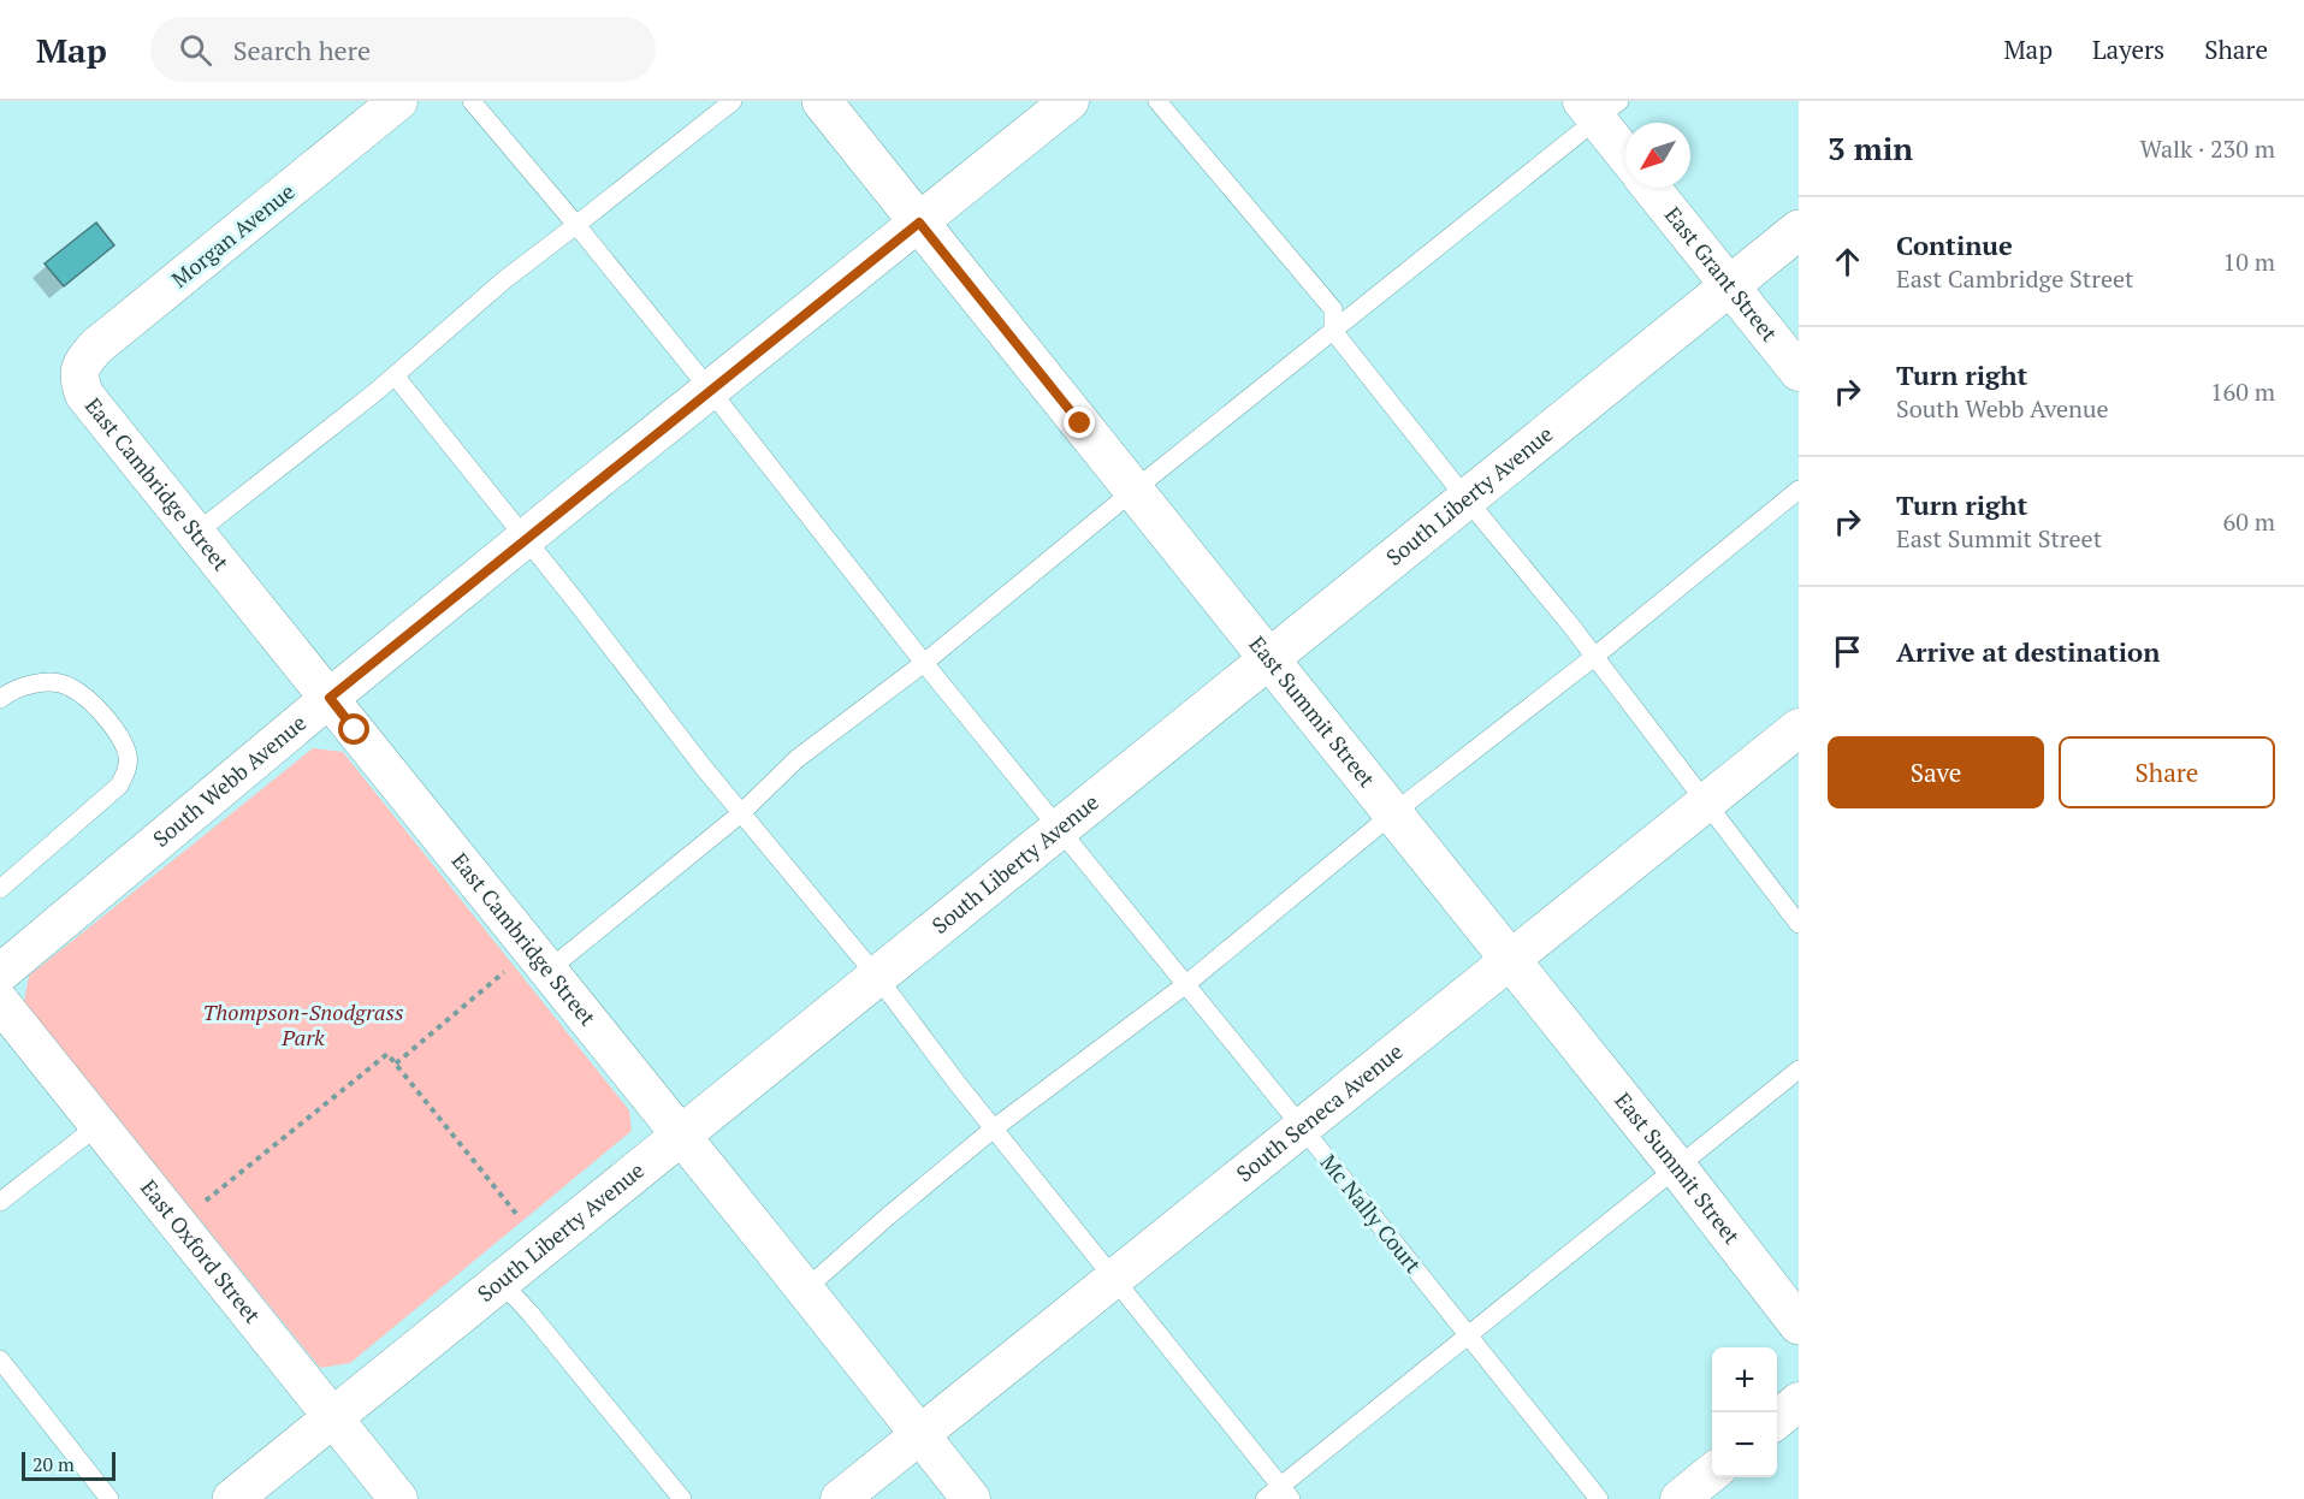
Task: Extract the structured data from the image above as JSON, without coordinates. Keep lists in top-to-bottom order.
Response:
{
  "streets": {
    "street": [
      "Morgan Avenue",
      "East Grant Street",
      "East Cambridge Street",
      "South Liberty Avenue",
      "East Summit Street",
      "South Webb Avenue",
      "South Seneca Avenue",
      "East Oxford Street"
    ],
    "lane": ["Mc Nally Court"]
  },
  "crossings": [
    ["Morgan Avenue", "East Cambridge Street"],
    ["East Grant Street", "South Liberty Avenue"],
    ["East Cambridge Street", "South Liberty Avenue"],
    ["East Cambridge Street", "South Webb Avenue"],
    ["East Cambridge Street", "South Seneca Avenue"],
    ["South Liberty Avenue", "East Summit Street"],
    ["South Liberty Avenue", "Mc Nally Court"],
    ["South Liberty Avenue", "East Oxford Street"],
    ["East Summit Street", "South Webb Avenue"],
    ["East Summit Street", "South Seneca Avenue"],
    ["South Webb Avenue", "Mc Nally Court"],
    ["South Seneca Avenue", "Mc Nally Court"]
  ],
  "parks": ["Thompson-Snodgrass Park"],
  "scale_bar": "20 m",
  "north": "bottom left",
  "page": {
    "header": "Map",
    "search": "Search here",
    "nav": ["Map", "Layers", "Share"],
    "heading": ["3 min", "Walk · 230 m"],
    "list": [
      ["Continue", "East Cambridge Street", "10 m"],
      ["Turn right", "South Webb Avenue", "160 m"],
      ["Turn right", "East Summit Street", "60 m"],
      "Arrive at destination"
    ],
    "buttons": ["Save", "Share"],
    "map_buttons": ["+", "−"],
    "scale": "20 m"
  }
}
